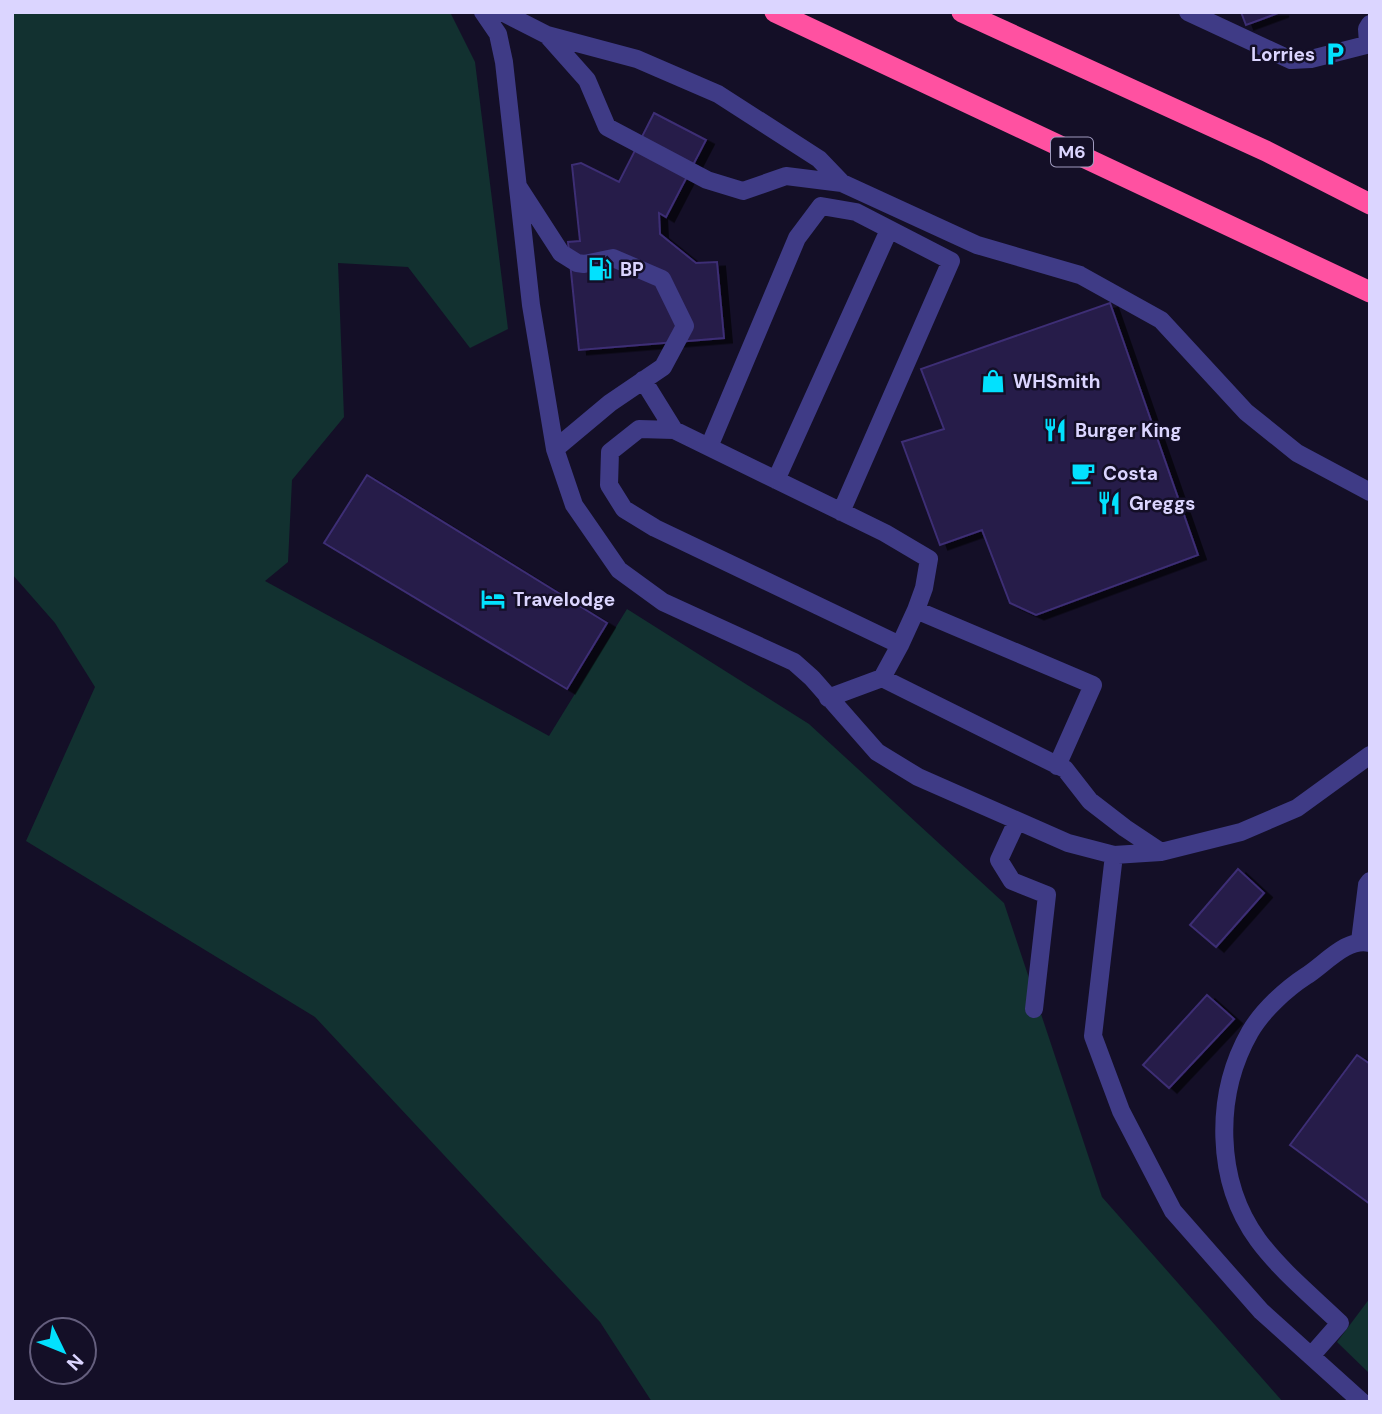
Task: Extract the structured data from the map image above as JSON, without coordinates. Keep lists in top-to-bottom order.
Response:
{
  "streets": {
    "highway": ["M6"]
  },
  "places": {
    "parking": ["Lorries"],
    "fuel station": ["BP"],
    "shop": ["WHSmith"],
    "restaurant": ["Burger King", "Greggs"],
    "cafe": ["Costa"],
    "hotel": ["Travelodge"]
  },
  "north": "bottom right"
}
